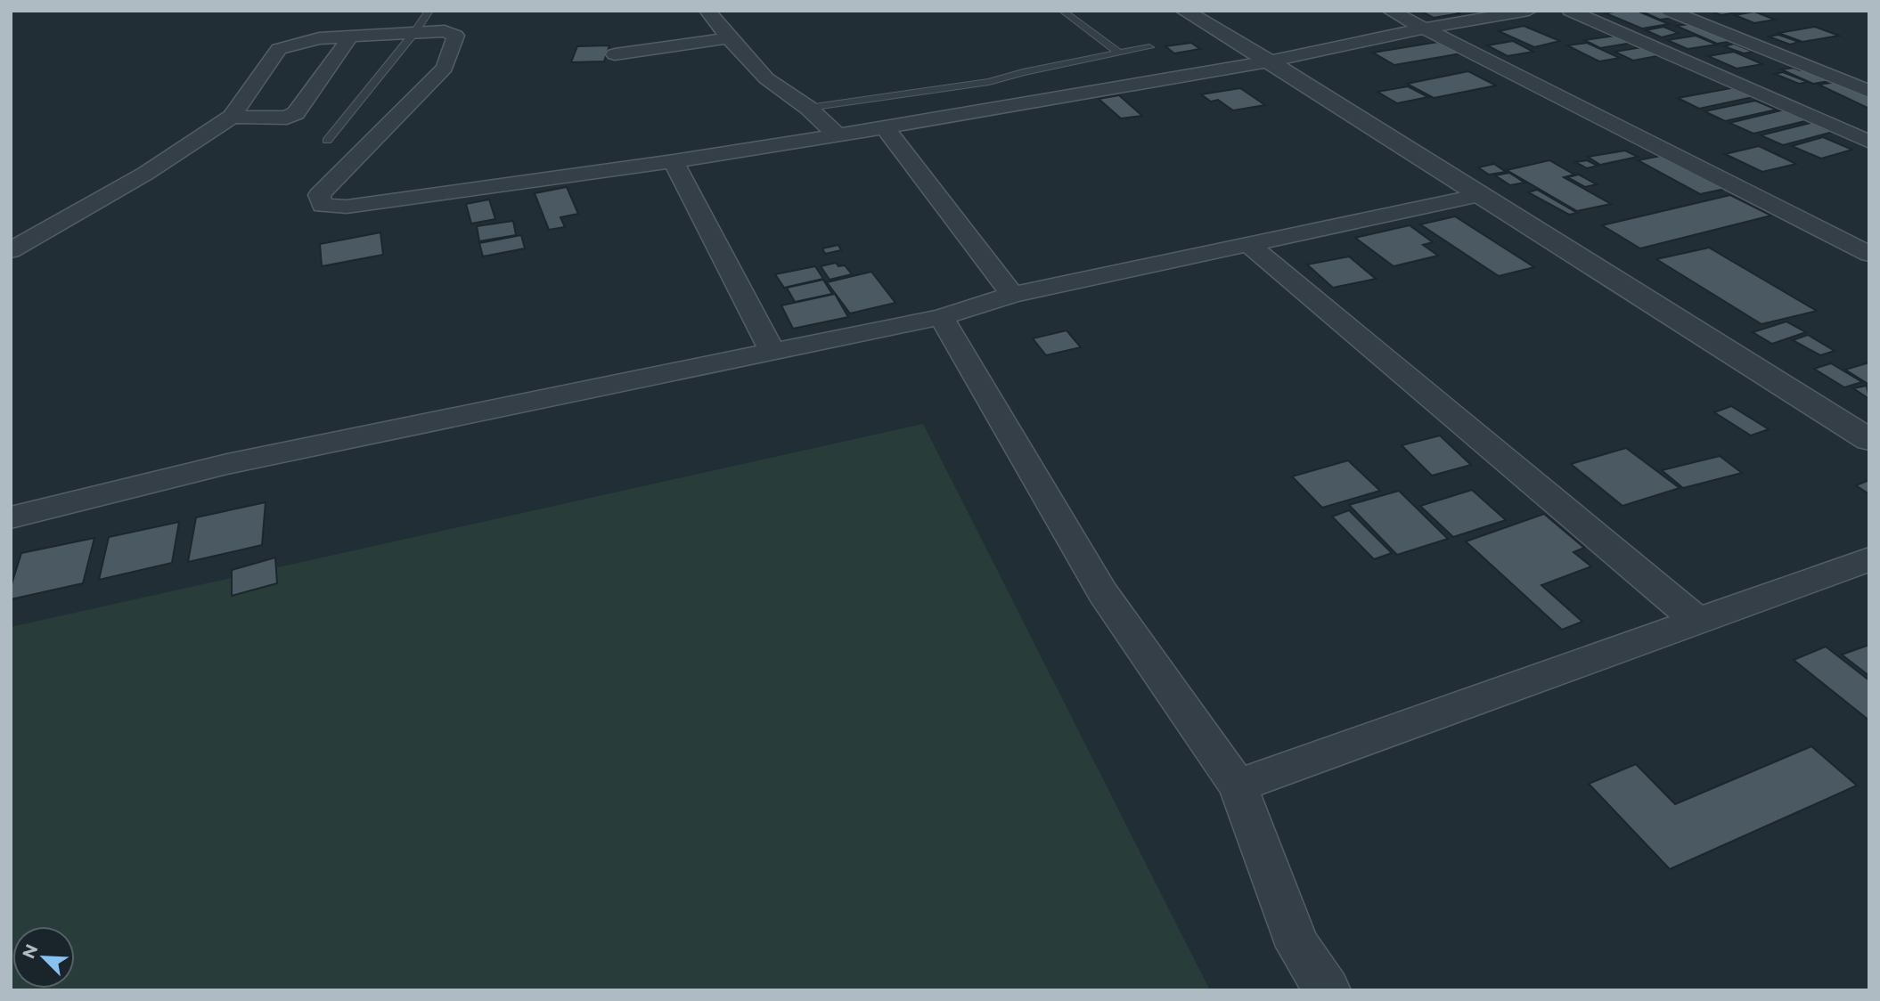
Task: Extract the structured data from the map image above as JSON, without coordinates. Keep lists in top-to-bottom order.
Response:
{
  "north": "top left"
}
